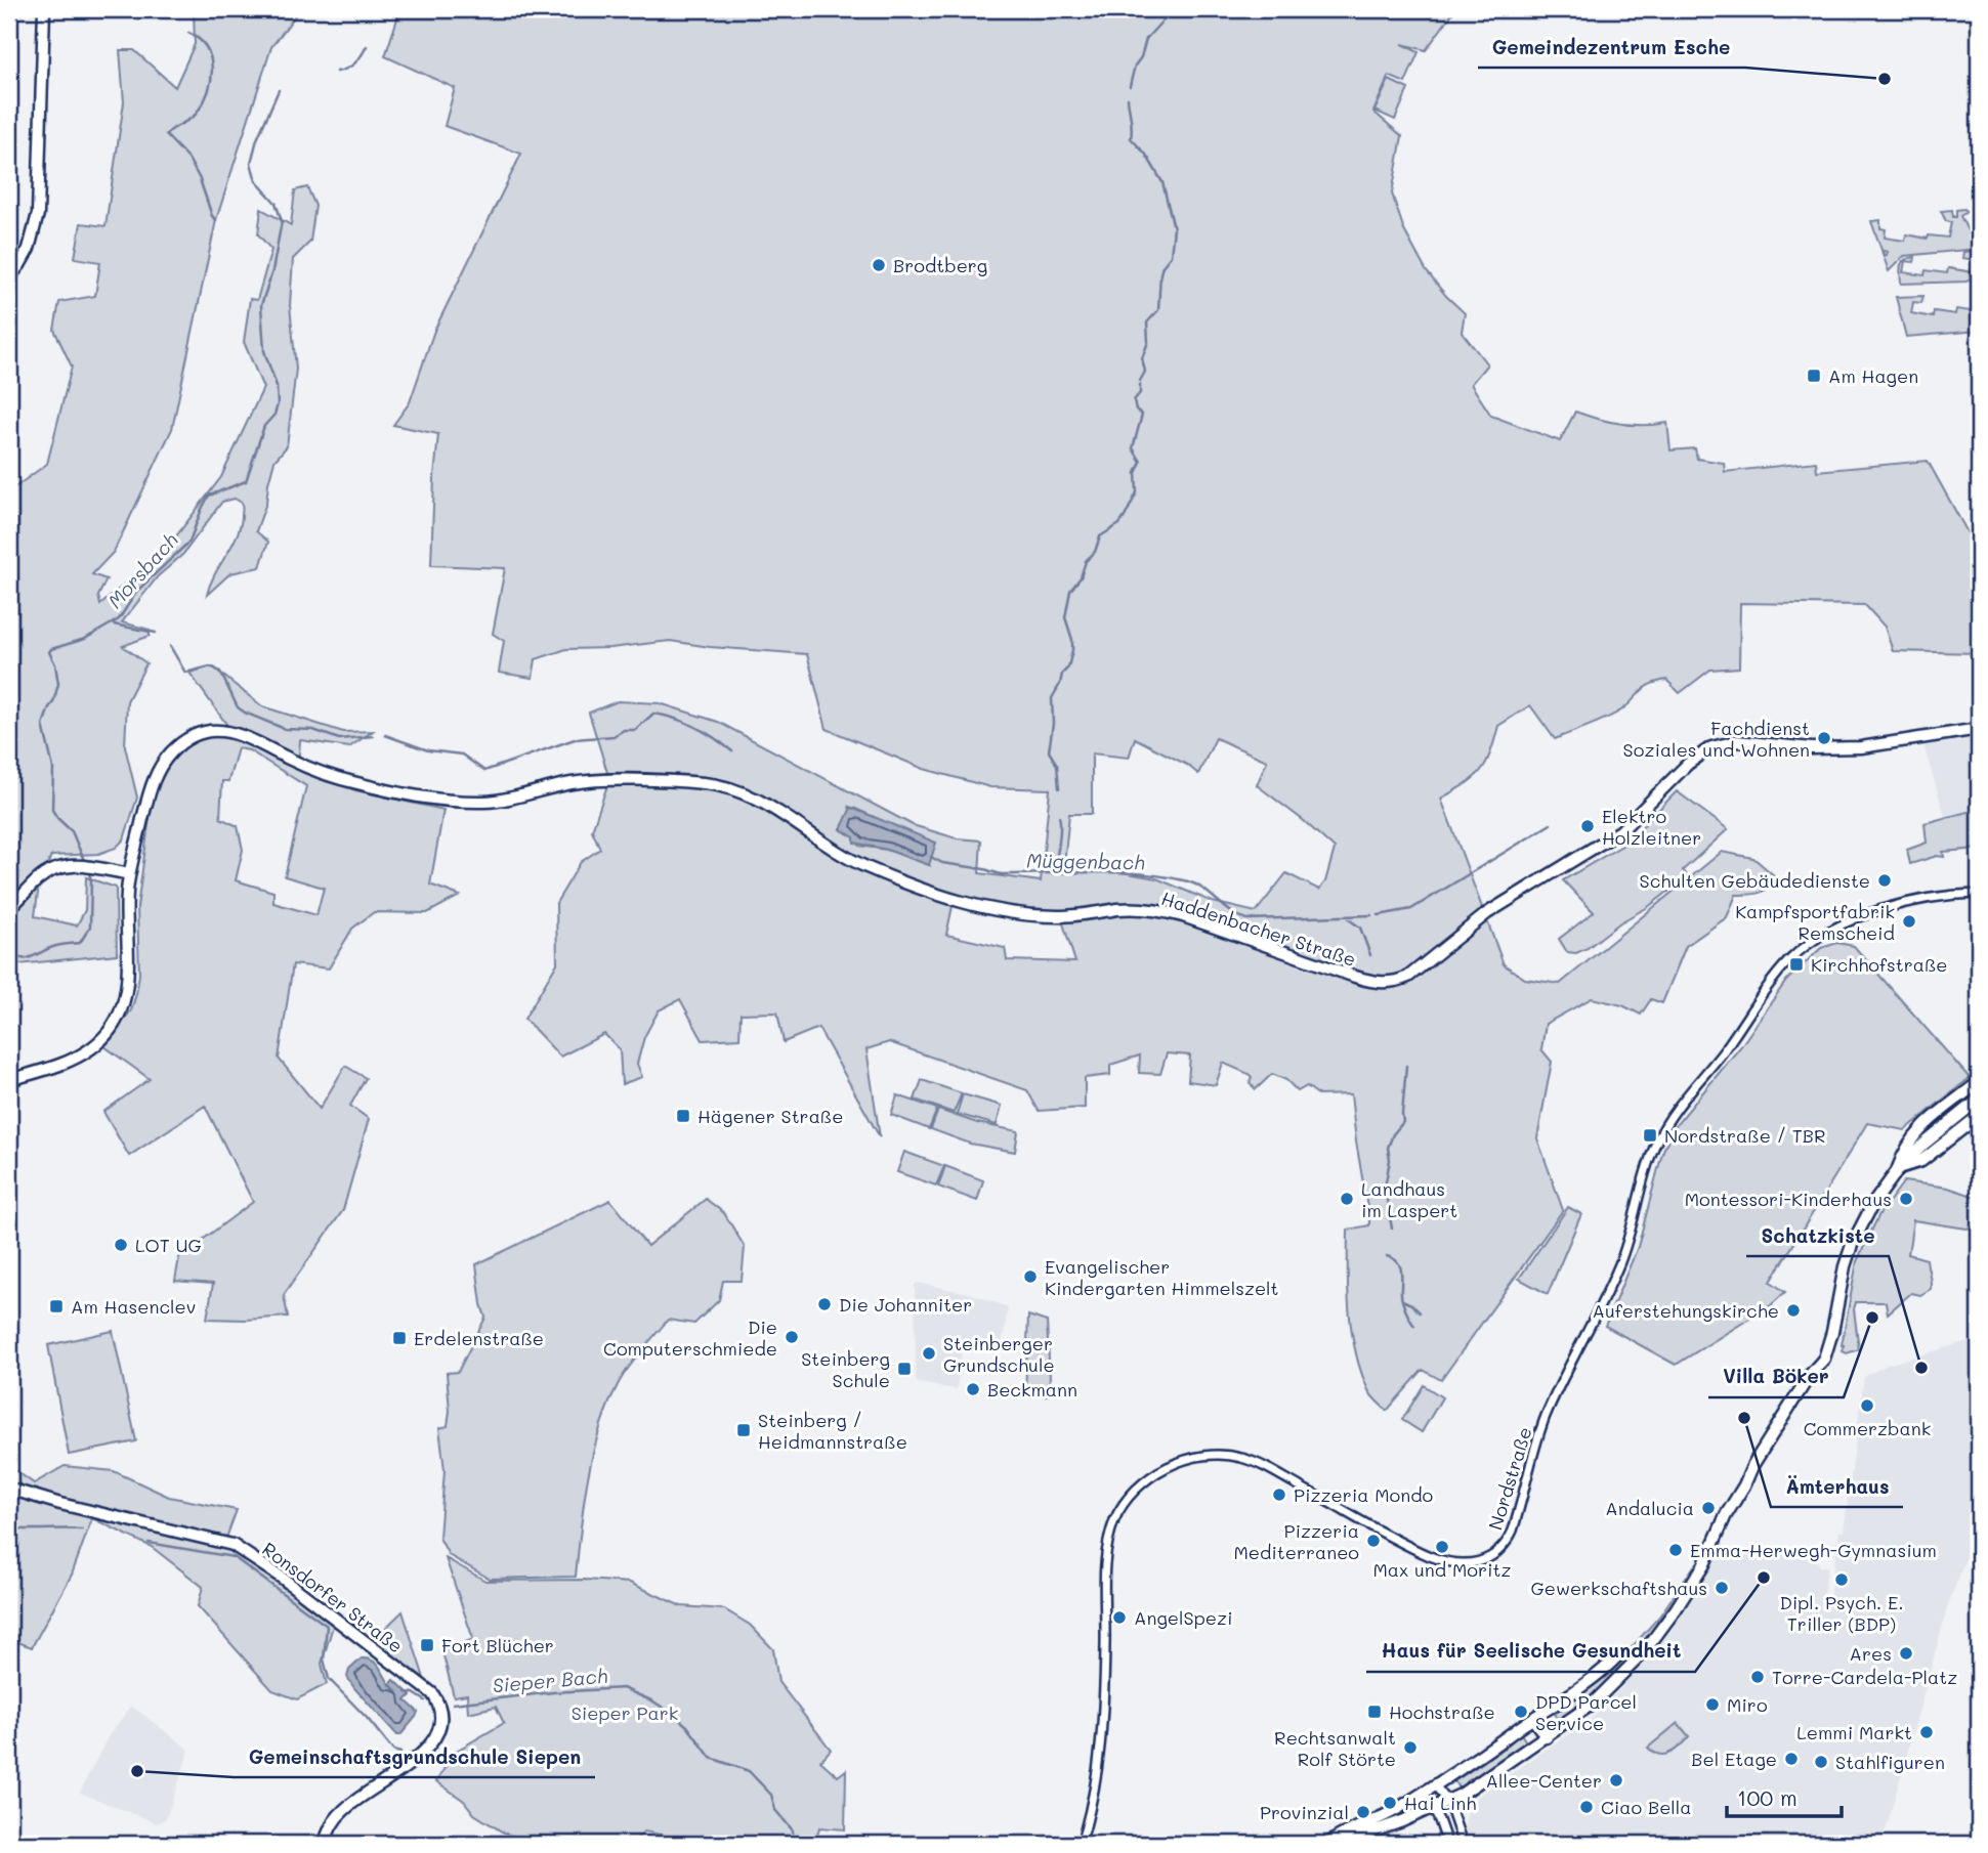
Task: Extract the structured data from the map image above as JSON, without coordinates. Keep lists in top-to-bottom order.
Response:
{
  "streets": {
    "main road": ["Haddenbacher Straße", "Ronsdorfer Straße"],
    "street": ["Nordstraße"]
  },
  "water": ["Morsbach", "Müggenbach", "Sieper Bach"],
  "parks": ["Sieper Park"],
  "places": {
    "other": [
      "Gemeindezentrum Esche",
      "Brodtberg",
      "Fachdienst Soziales und Wohnen",
      "Elektro Holzleitner",
      "Schulten Gebäudedienste",
      "Kampfsportfabrik Remscheid",
      "Landhaus im Laspert",
      "Montessori-Kinderhaus",
      "LOT UG",
      "Evangelischer Kindergarten Himmelszelt",
      "Die Johanniter",
      "Auferstehungskirche",
      "Villa Böker",
      "Die Computerschmiede",
      "Steinberger Grundschule",
      "Schatzkiste",
      "Beckmann",
      "Commerzbank",
      "Ämterhaus",
      "Pizzeria Mondo",
      "Andalucia",
      "Pizzeria Mediterraneo",
      "Max und Moritz",
      "Emma-Herwegh-Gymnasium",
      "Haus für Seelische Gesundheit",
      "Dipl. Psych. E. Triller (BDP)",
      "Gewerkschaftshaus",
      "AngelSpezi",
      "Ares",
      "Torre-Cardela-Platz",
      "Miro",
      "DPD Parcel Service",
      "Lemmi Markt",
      "Rechtsanwalt Rolf Störte",
      "Bel Etage",
      "Stahlfiguren",
      "Gemeinschaftsgrundschule Siepen",
      "Allee-Center",
      "Hai Linh",
      "Ciao Bella",
      "Provinzial"
    ],
    "transit": [
      "Am Hagen",
      "Kirchhofstraße",
      "Hägener Straße",
      "Nordstraße / TBR",
      "Am Hasenclev",
      "Erdelenstraße",
      "Steinberg Schule",
      "Steinberg / Heidmannstraße",
      "Fort Blücher",
      "Hochstraße"
    ]
  },
  "scale_bar": "100 m"
}
